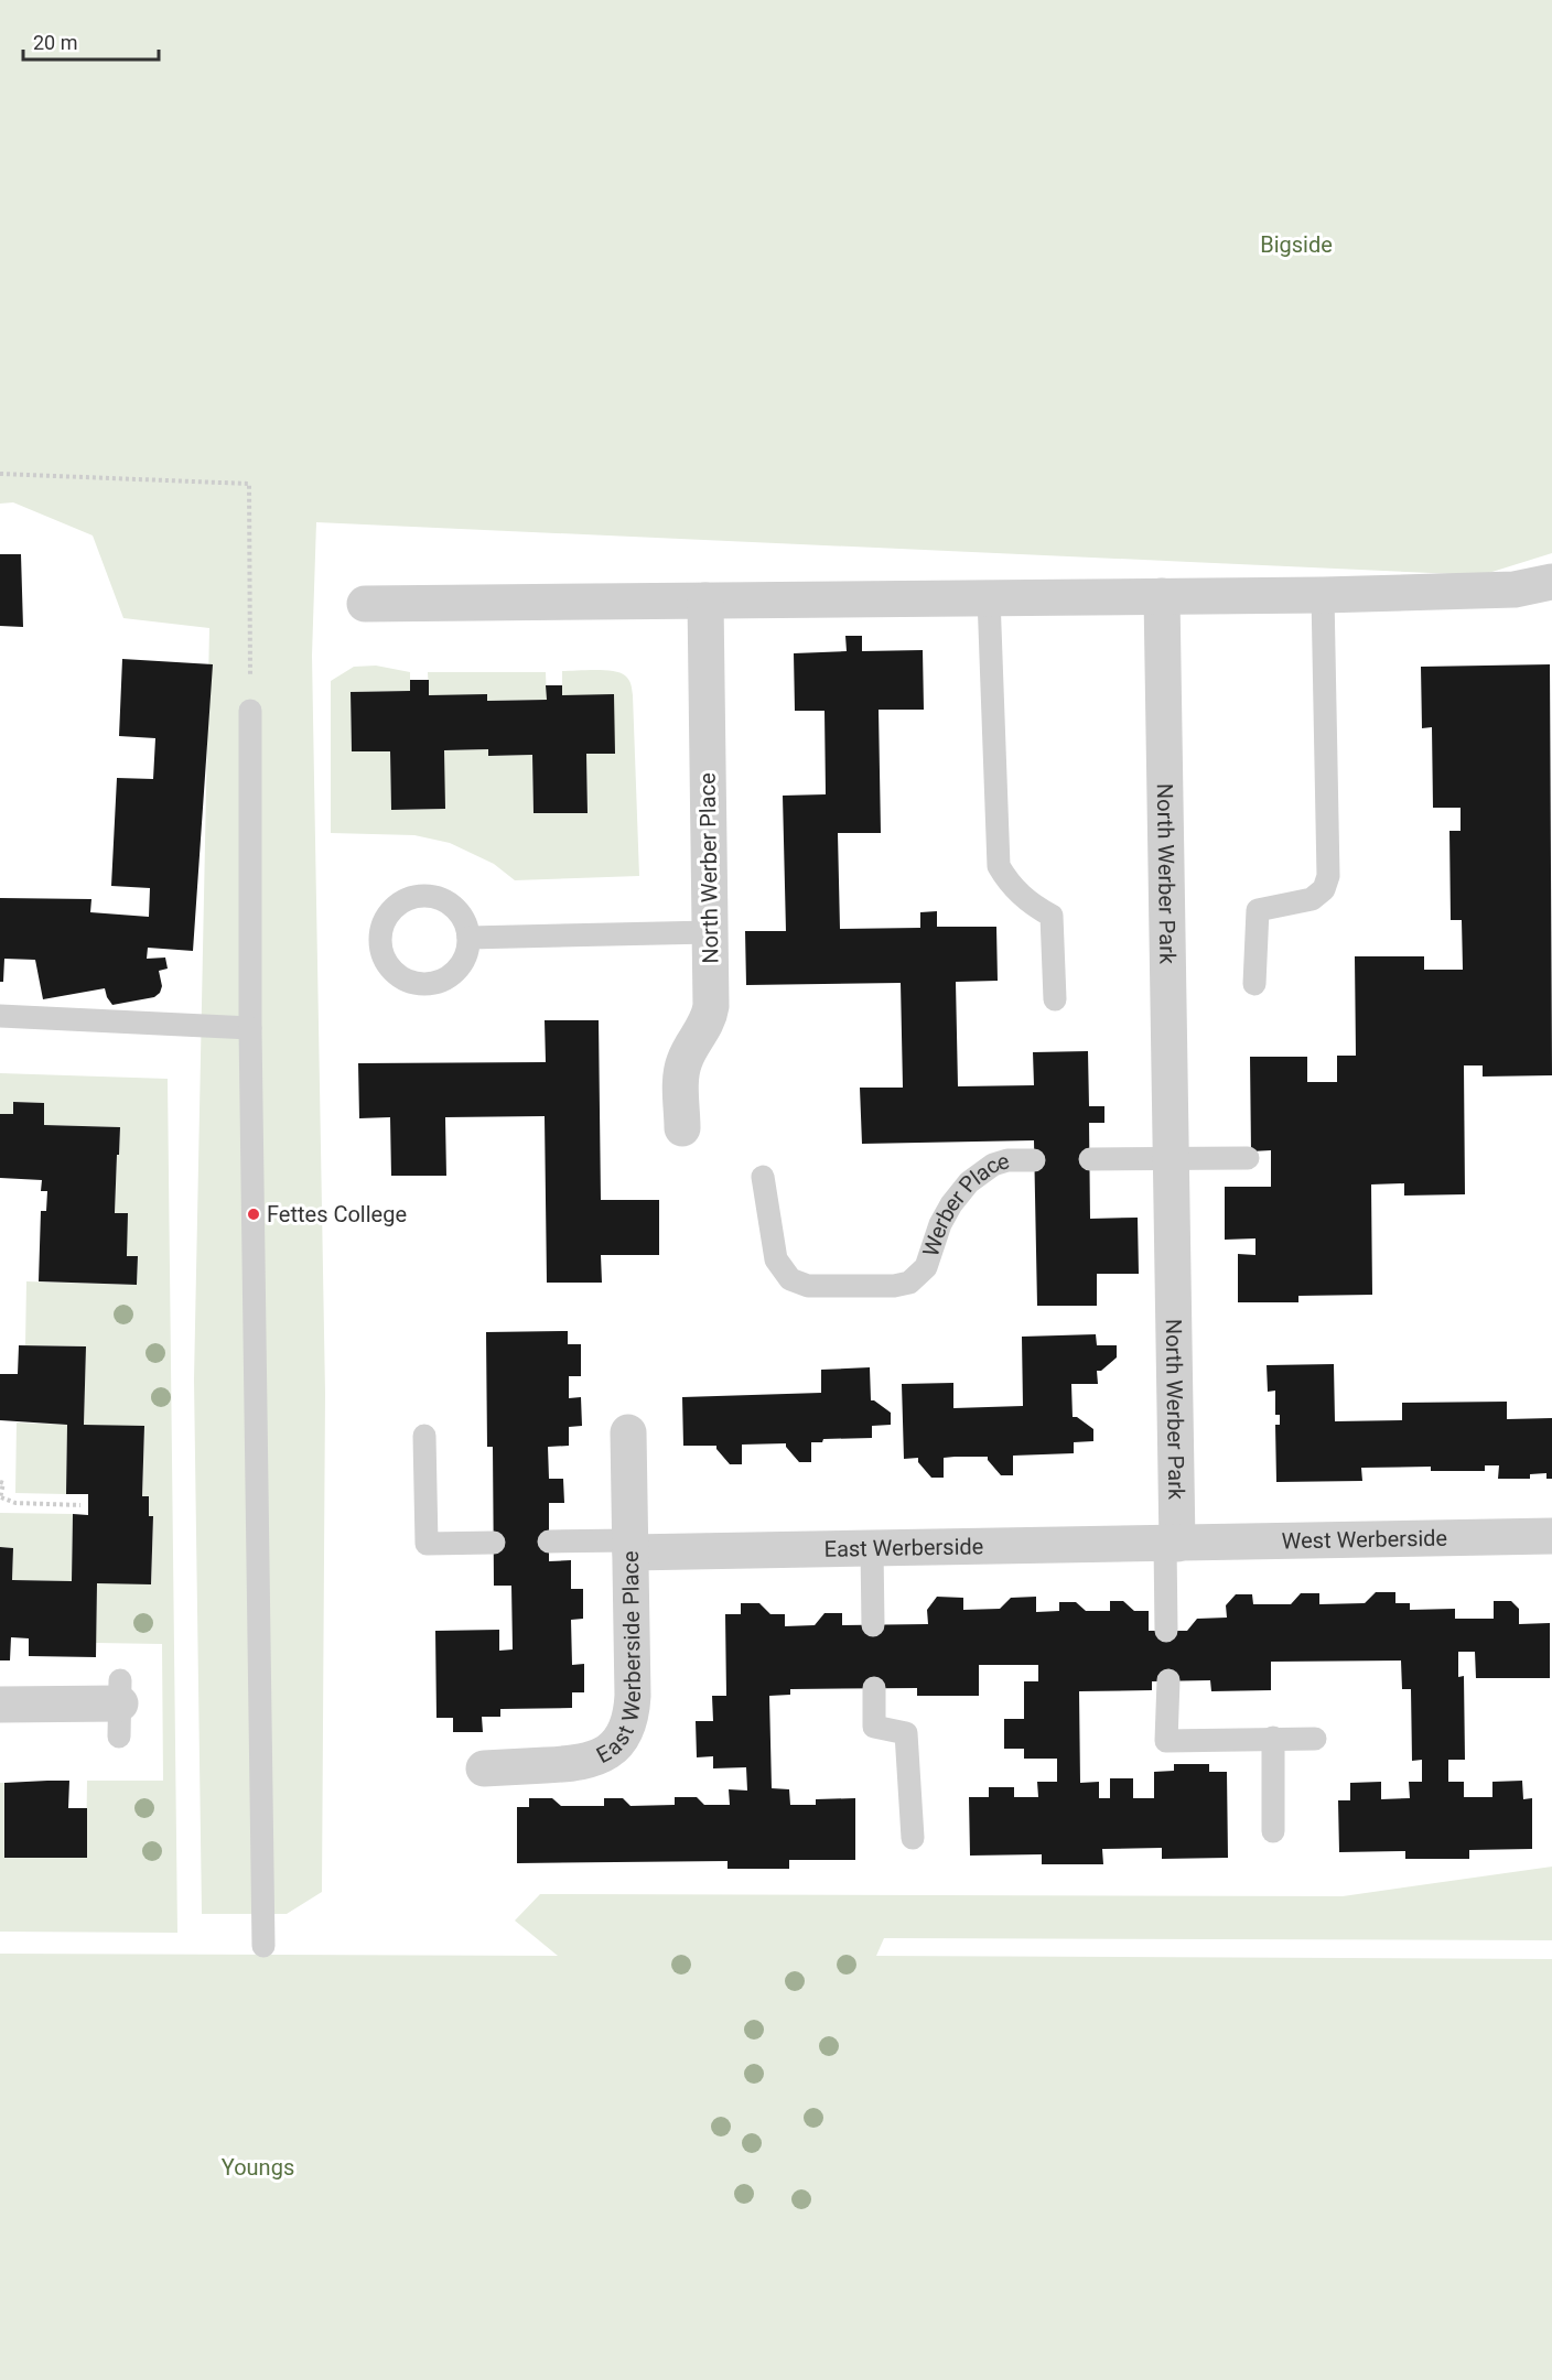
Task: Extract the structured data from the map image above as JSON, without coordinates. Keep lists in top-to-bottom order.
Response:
{
  "streets": {
    "street": [
      "North Werber Place",
      "North Werber Park",
      "West Werberside",
      "East Werberside",
      "East Werberside Place"
    ],
    "lane": ["Werber Place"]
  },
  "crossings": [
    ["North Werber Park", "West Werberside"],
    ["North Werber Park", "East Werberside"],
    ["West Werberside", "East Werberside"],
    ["East Werberside", "East Werberside Place"]
  ],
  "parks": ["Bigside", "Youngs"],
  "places": ["Fettes College"],
  "scale_bar": "20 m"
}
